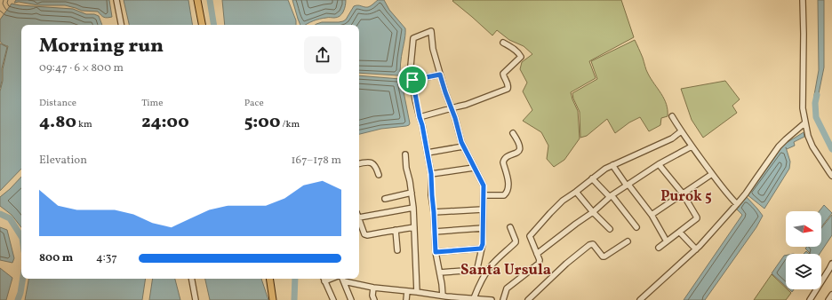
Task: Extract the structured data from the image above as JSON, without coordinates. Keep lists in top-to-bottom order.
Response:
{
  "districts": ["Purok 5", "Santa Ursula"],
  "north": "right",
  "page": {
    "heading": ["Morning run", "09:47 · 6 × 800 m"],
    "stats": [
      ["Distance", "4.80 km"],
      ["Time", "24:00"],
      ["Pace", "5:00 /km"]
    ],
    "chart": ["Elevation", "167–178 m"],
    "list": [
      {
        "name": "800 m",
        "note": "4:37"
      }
    ]
  }
}
